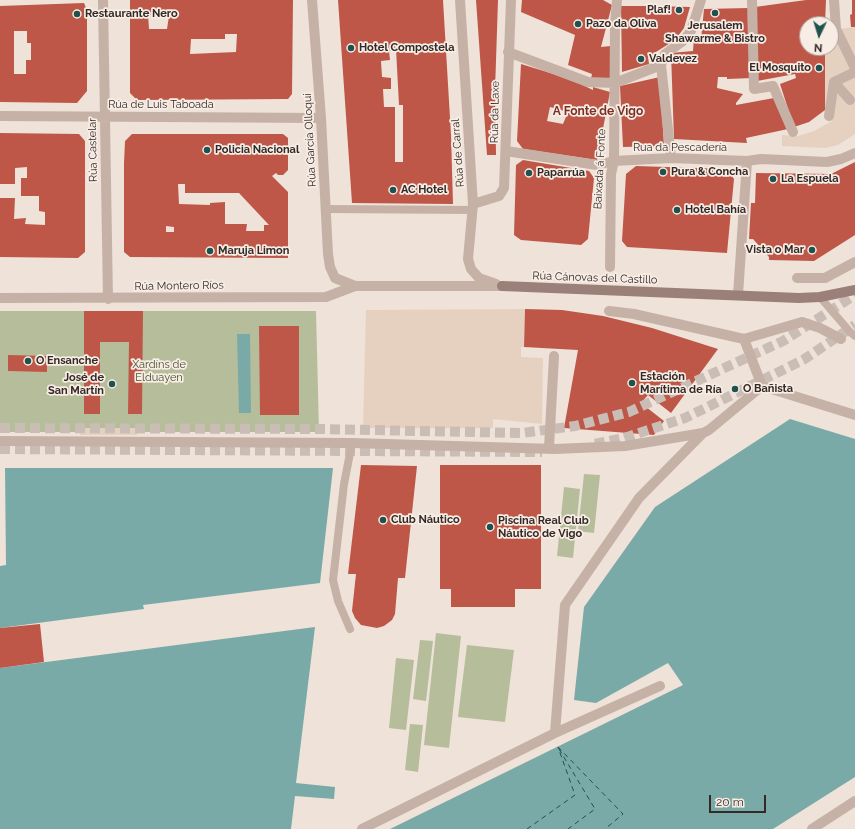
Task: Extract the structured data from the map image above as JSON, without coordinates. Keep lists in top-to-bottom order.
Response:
{
  "streets": {
    "street": [
      "Rúa de Luis Taboada",
      "Rúa da Laxe",
      "Rúa García Olloqui",
      "Rua da Pescadería",
      "Rúa Castelar",
      "Rúa de Carral",
      "Baixada á Fonte",
      "Rúa Cánovas del Castillo",
      "Rúa Montero Ríos"
    ]
  },
  "crossings": [
    ["Rúa de Luis Taboada", "Rúa García Olloqui"],
    ["Rúa de Luis Taboada", "Rúa Castelar"],
    ["Rúa da Laxe", "Rua da Pescadería"],
    ["Rúa da Laxe", "Rúa de Carral"],
    ["Rúa García Olloqui", "Rúa Cánovas del Castillo"],
    ["Rua da Pescadería", "Baixada á Fonte"],
    ["Rúa Castelar", "Rúa Montero Ríos"],
    ["Rúa de Carral", "Rúa Cánovas del Castillo"],
    ["Rúa Cánovas del Castillo", "Rúa Montero Ríos"]
  ],
  "districts": ["A Fonte de Vigo"],
  "parks": ["Xardíns de Elduayen"],
  "places": [
    "Plaf!",
    "Jerusalem Shawarme & Bistro",
    "Restaurante Nero",
    "Pazo da Oliva",
    "Hotel Compostela",
    "Valdevez",
    "El Mosquito",
    "Policia Nacional",
    "Pura & Concha",
    "Paparrúa",
    "La Espuela",
    "AC Hotel",
    "Hotel Bahía",
    "Vista o Mar",
    "Maruja Limon",
    "O Ensanche",
    "Estación Marítima de Ría",
    "José de San Martín",
    "O Bañista",
    "Club Náutico",
    "Piscina Real Club Náutico de Vigo"
  ],
  "scale_bar": "20 m",
  "north": "bottom"
}
